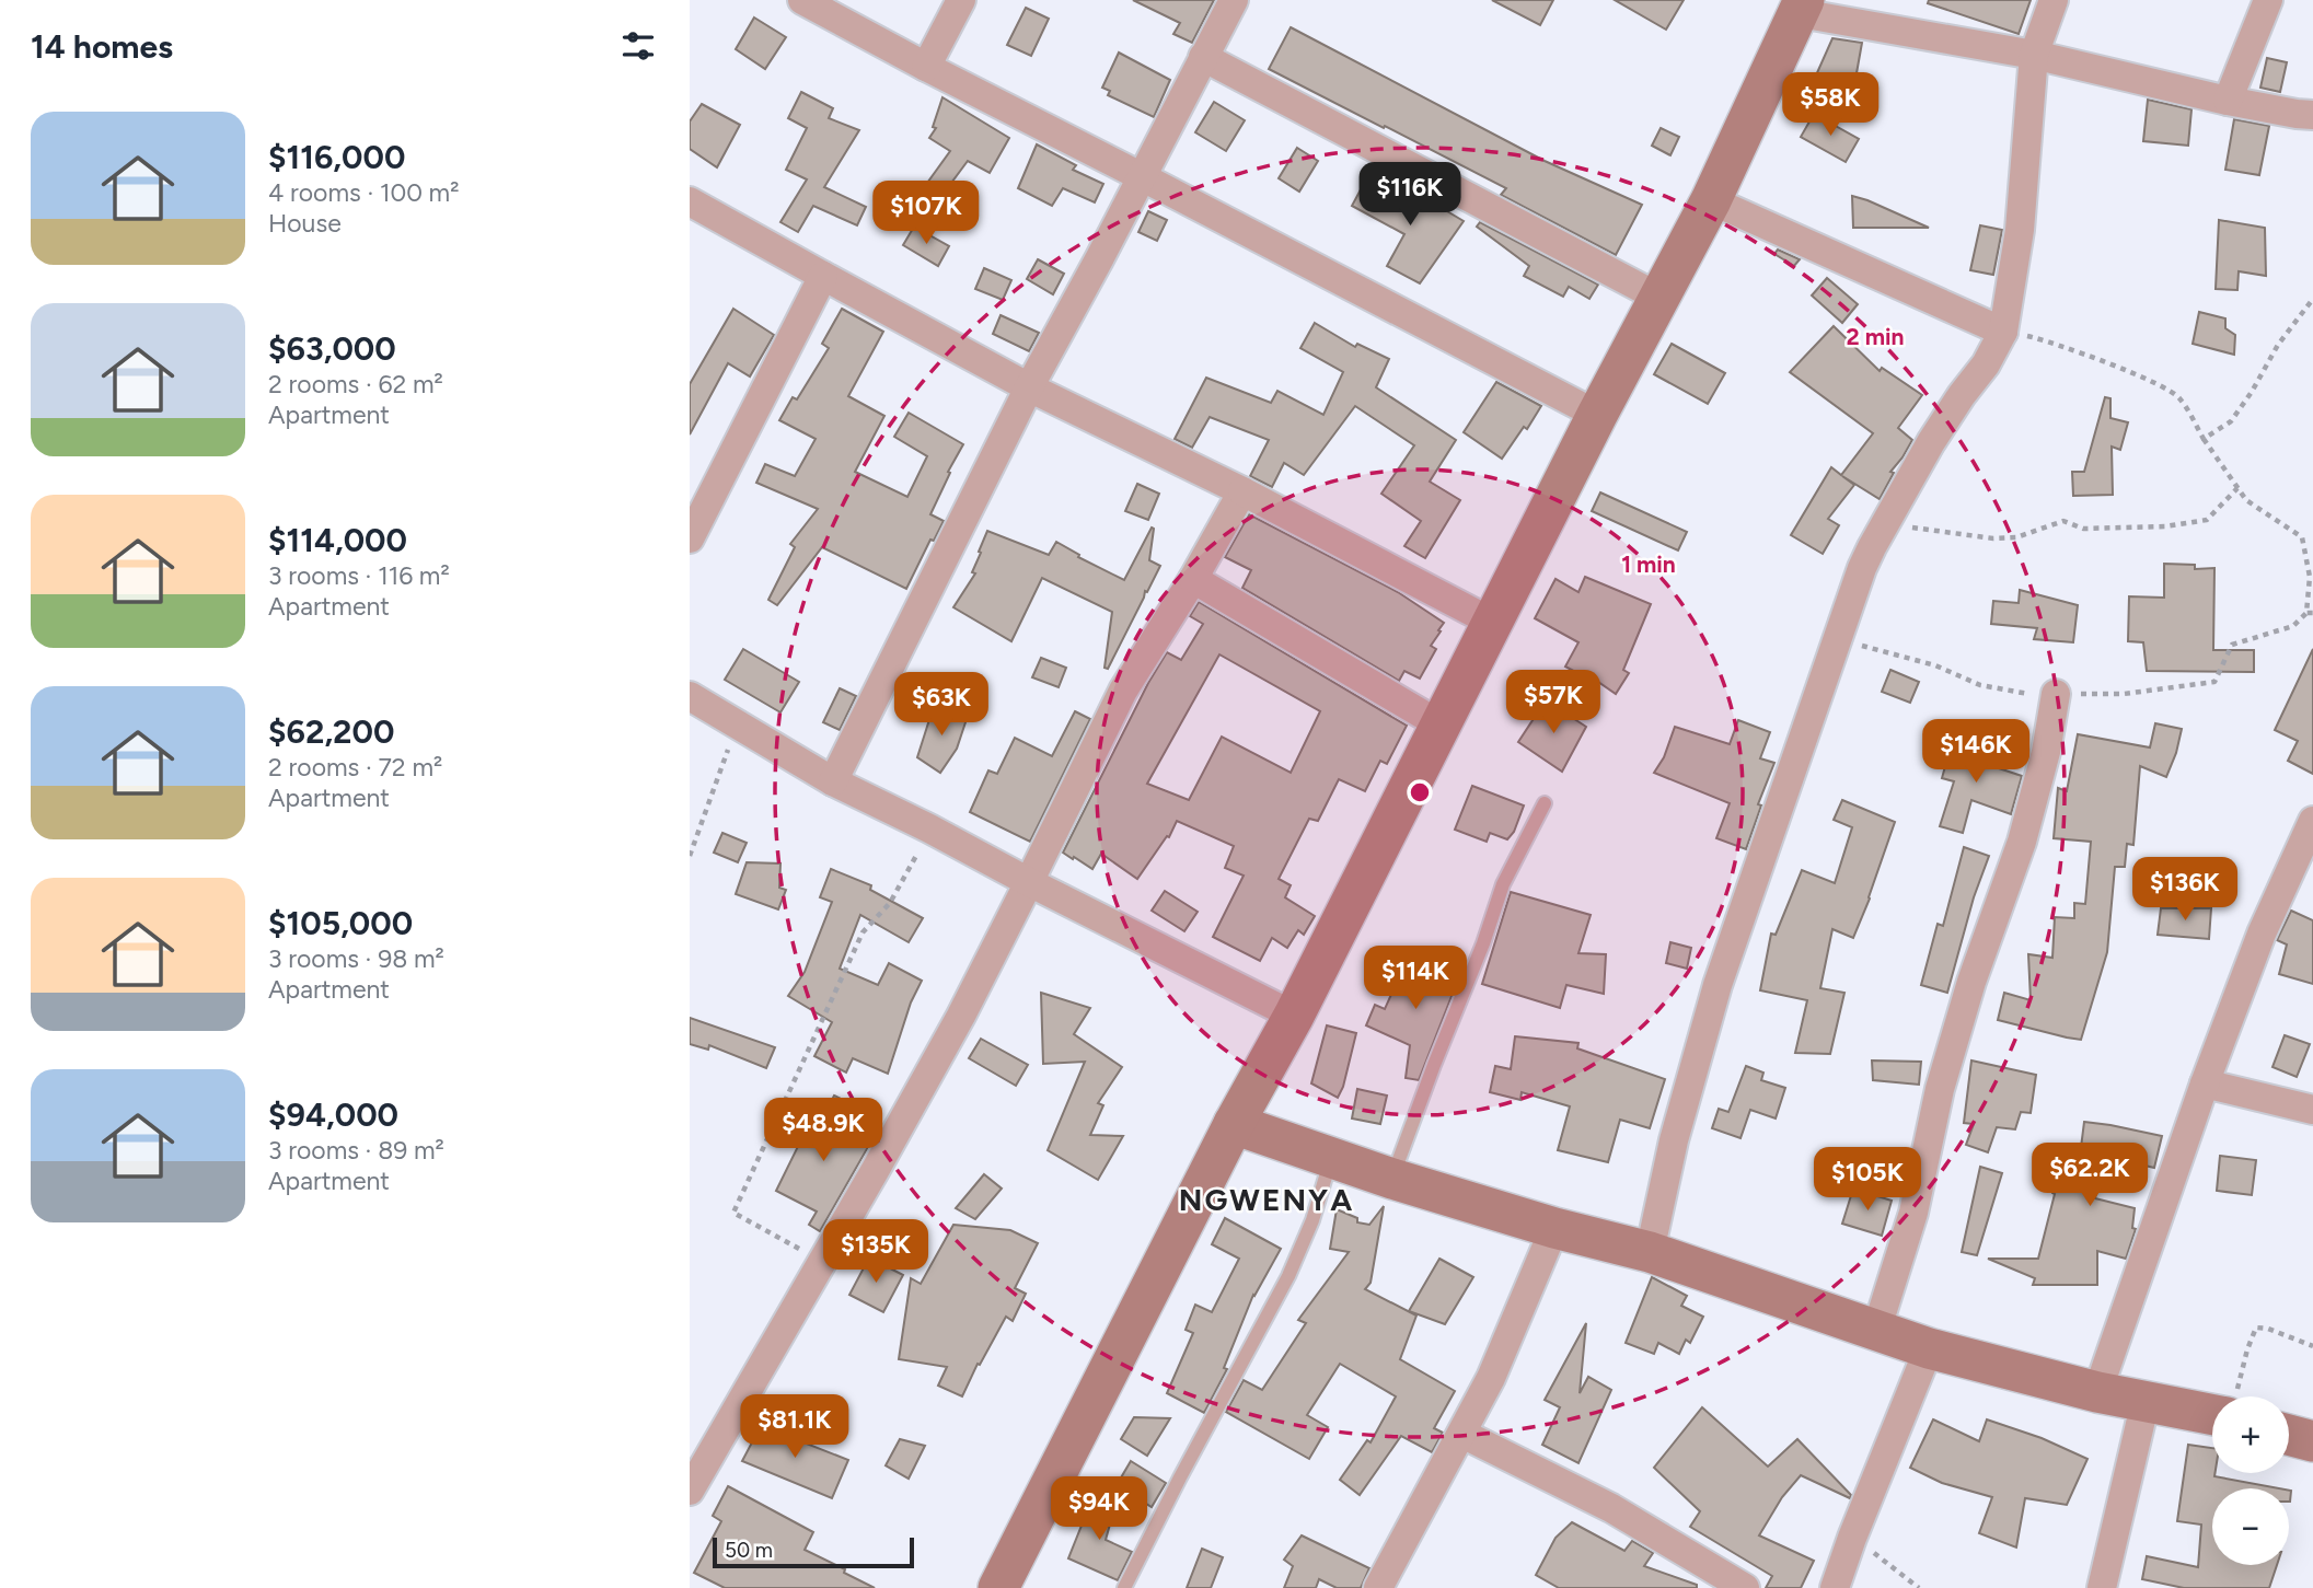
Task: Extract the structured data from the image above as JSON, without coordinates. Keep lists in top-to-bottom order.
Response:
{
  "districts": ["NGWENYA"],
  "scale_bar": "50 m",
  "page": {
    "heading": "14 homes",
    "price": [
      "$58K",
      "$116K",
      "$107K",
      "$57K",
      "$63K",
      "$146K",
      "$136K",
      "$114K",
      "$48.9K",
      "$62.2K",
      "$105K",
      "$135K",
      "$81.1K",
      "$94K"
    ],
    "list": [
      {
        "name": "$116,000",
        "note": "4 rooms · 100 m² · House"
      },
      {
        "name": "$63,000",
        "note": "2 rooms · 62 m² · Apartment"
      },
      {
        "name": "$114,000",
        "note": "3 rooms · 116 m² · Apartment"
      },
      {
        "name": "$62,200",
        "note": "2 rooms · 72 m² · Apartment"
      },
      {
        "name": "$105,000",
        "note": "3 rooms · 98 m² · Apartment"
      },
      {
        "name": "$94,000",
        "note": "3 rooms · 89 m² · Apartment"
      }
    ],
    "map_buttons": ["+", "−"],
    "scale": "50 m"
  },
  "rings": ["2 min", "1 min"]
}
